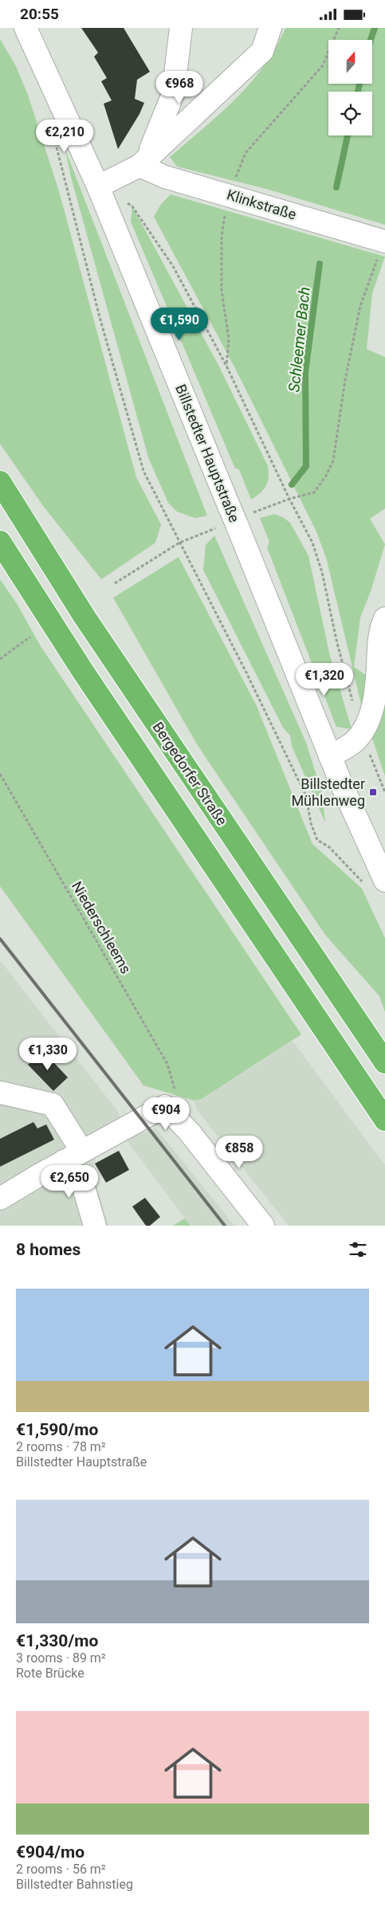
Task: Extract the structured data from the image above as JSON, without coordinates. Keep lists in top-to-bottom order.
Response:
{
  "streets": {
    "highway": ["Bergedorfer Straße"],
    "street": ["Klinkstraße", "Billstedter Hauptstraße"],
    "path": ["Niederschleems"]
  },
  "water": ["Schleemer Bach"],
  "places": {
    "transit": ["Billstedter Mühlenweg"]
  },
  "north": "top",
  "page": {
    "status": "20:55",
    "price": [
      "€968",
      "€2,210",
      "€1,590",
      "€1,320",
      "€1,330",
      "€904",
      "€858",
      "€2,650"
    ],
    "heading": "8 homes",
    "list": [
      {
        "name": "€1,590/mo",
        "note": "2 rooms · 78 m² · Billstedter Hauptstraße"
      },
      {
        "name": "€1,330/mo",
        "note": "3 rooms · 89 m² · Rote Brücke"
      },
      {
        "name": "€904/mo",
        "note": "2 rooms · 56 m² · Billstedter Bahnstieg"
      }
    ]
  }
}
